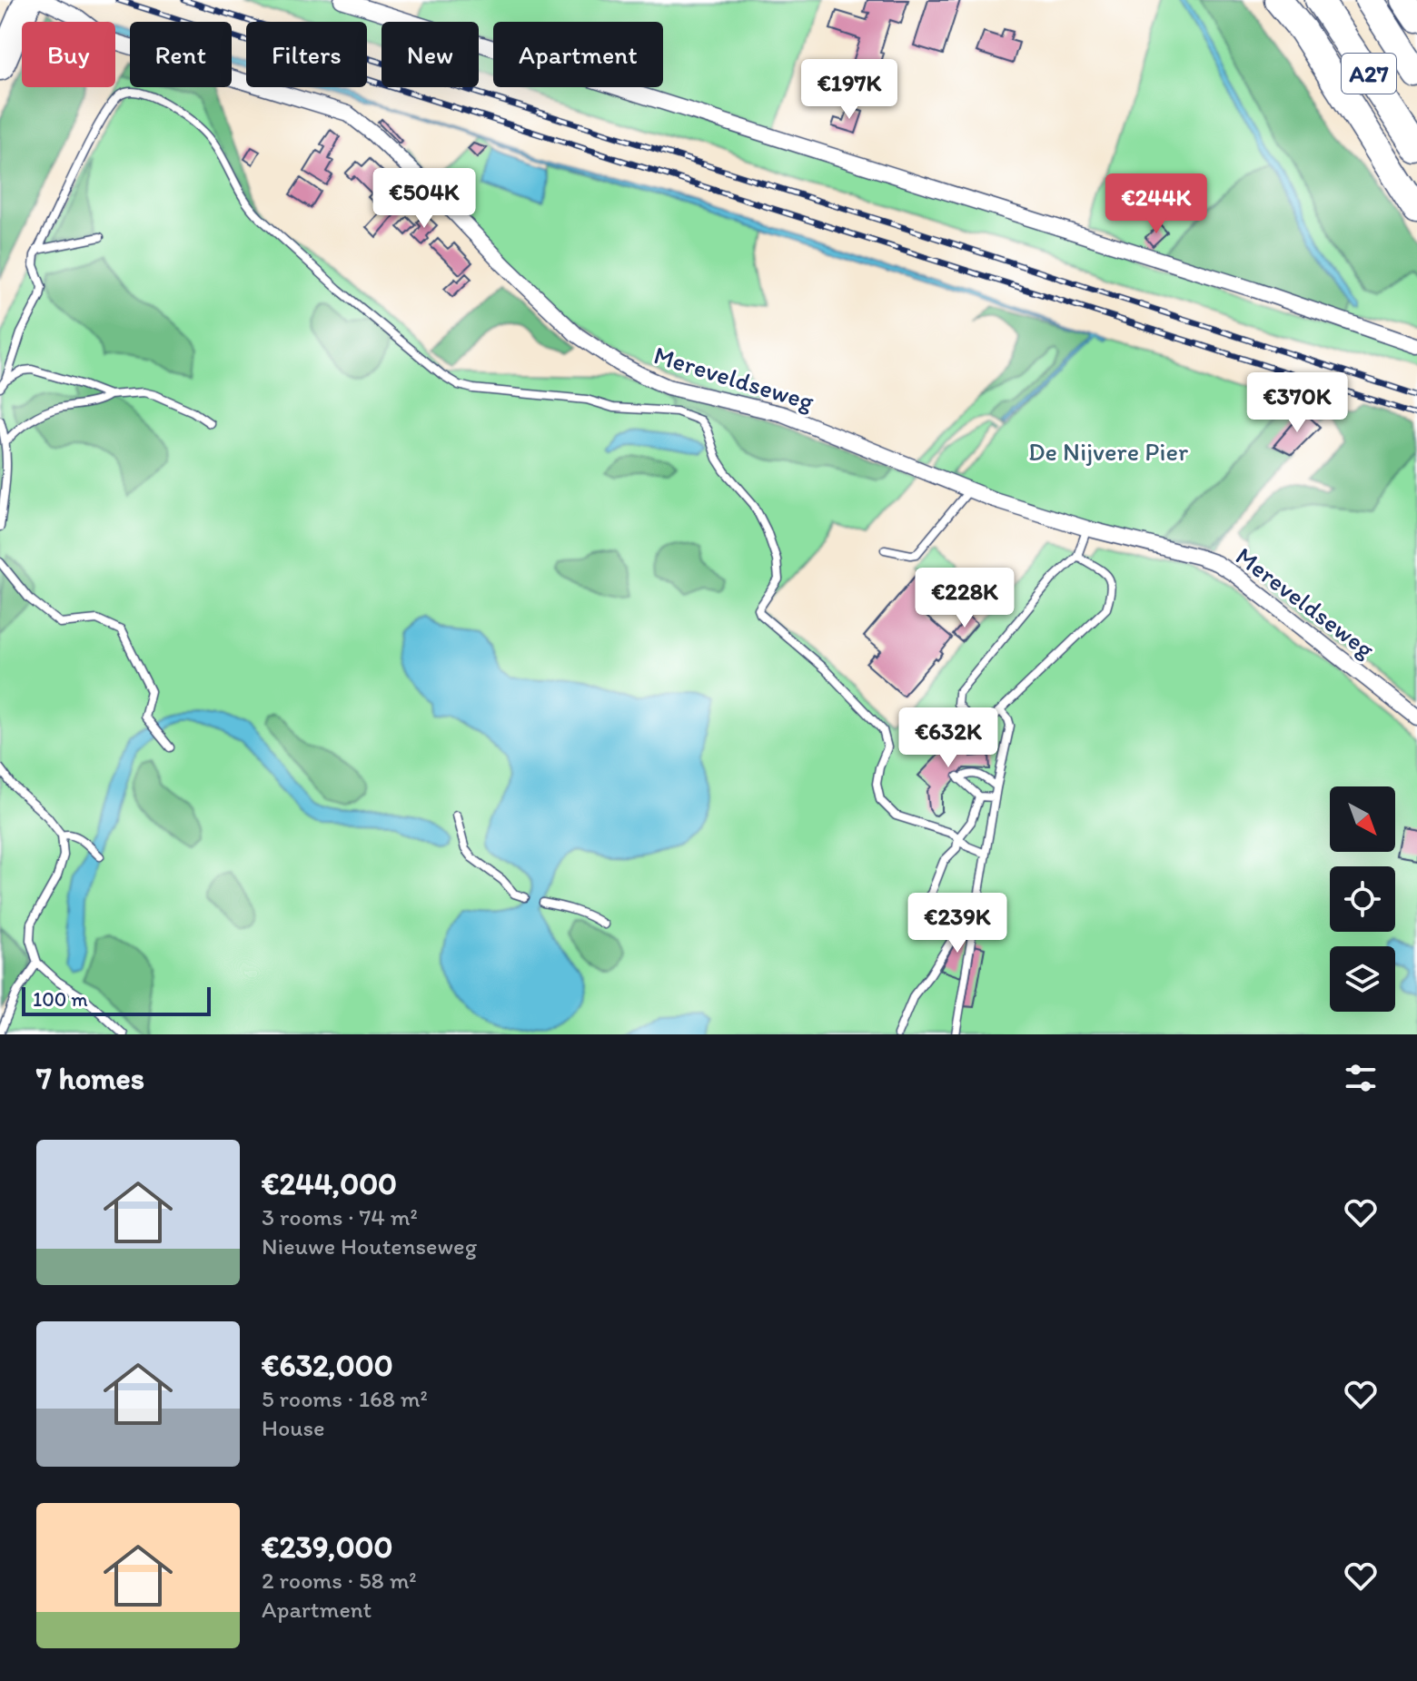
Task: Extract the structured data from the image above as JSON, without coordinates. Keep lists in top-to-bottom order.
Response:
{
  "streets": {
    "highway": ["A27"],
    "street": ["Mereveldseweg"]
  },
  "parks": ["De Nijvere Pier"],
  "scale_bar": "100 m",
  "north": "bottom right",
  "page": {
    "chip": [
      "Buy",
      "Rent",
      "Filters",
      "New",
      "Apartment"
    ],
    "price": [
      "€197K",
      "€504K",
      "€244K",
      "€370K",
      "€228K",
      "€632K",
      "€239K"
    ],
    "scale": "100 m",
    "heading": "7 homes",
    "list": [
      {
        "name": "€244,000",
        "note": "3 rooms · 74 m² · Nieuwe Houtenseweg"
      },
      {
        "name": "€632,000",
        "note": "5 rooms · 168 m² · House"
      },
      {
        "name": "€239,000",
        "note": "2 rooms · 58 m² · Apartment"
      }
    ]
  }
}
